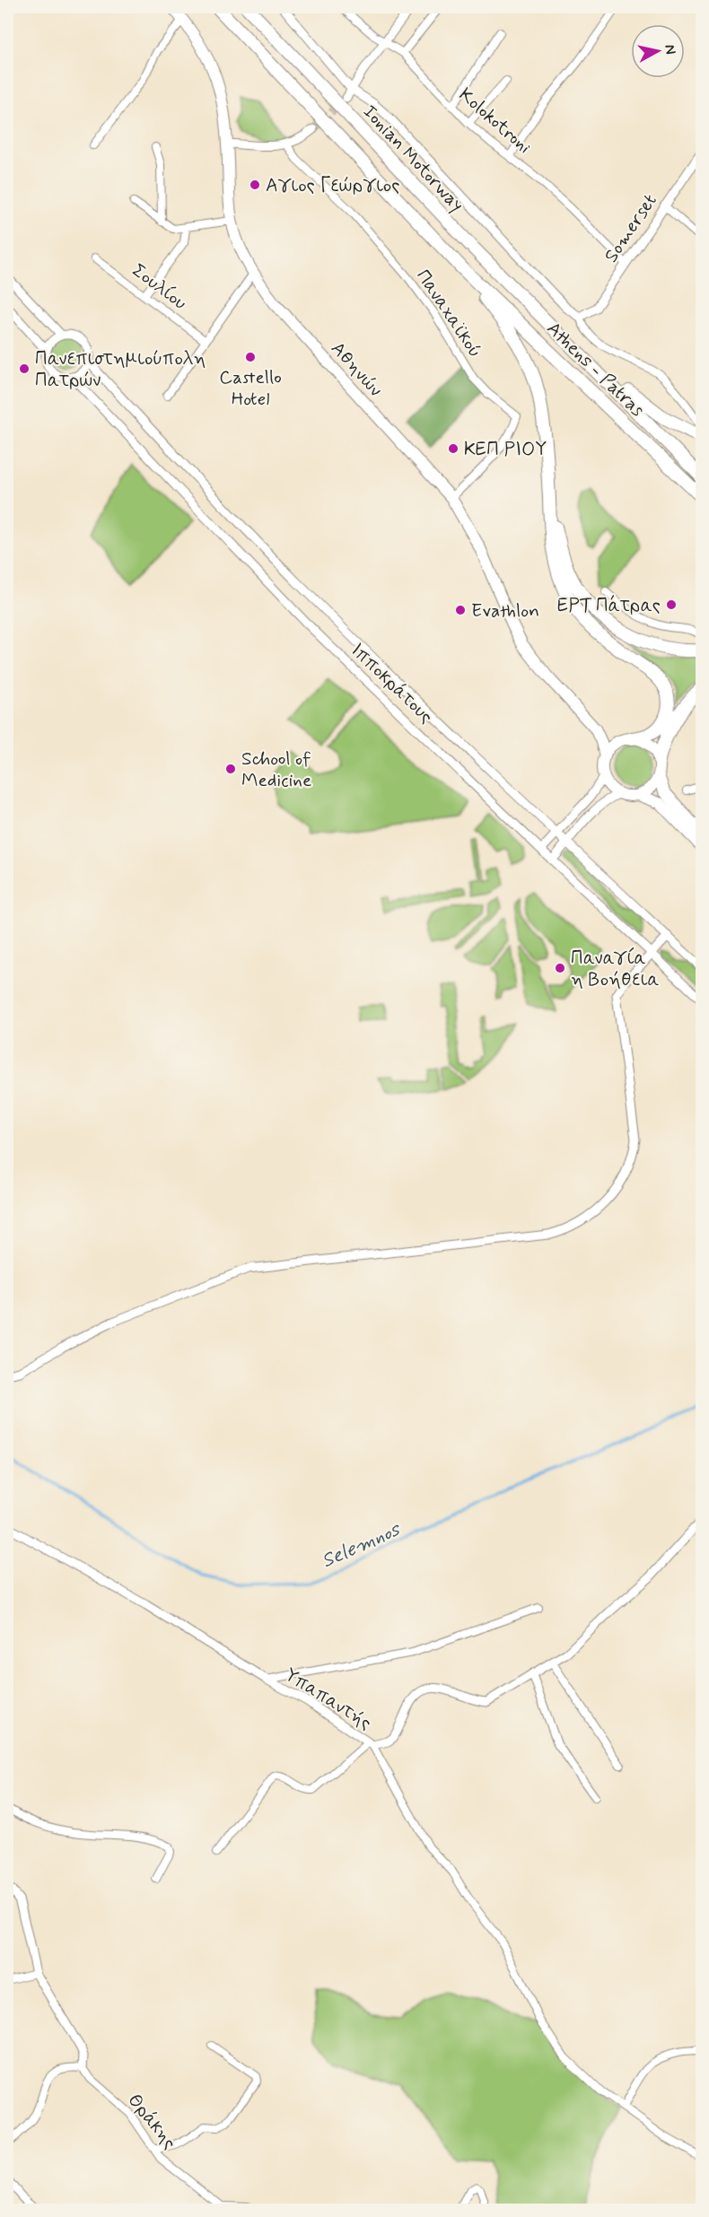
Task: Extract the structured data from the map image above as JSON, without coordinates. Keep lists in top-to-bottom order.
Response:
{
  "streets": {
    "highway": ["Ionian Motorway", "Athens - Patras"],
    "main road": ["Αθηνών"],
    "street": [
      "Kolokotroni",
      "Somerset",
      "Σουλίου",
      "Παναχαϊκού",
      "Ιπποκράτους",
      "Υπαπαντής",
      "Θράκης"
    ]
  },
  "crossings": [
    ["Kolokotroni", "Somerset"],
    ["Ionian Motorway", "Athens - Patras"],
    ["Παναχαϊκού", "Αθηνών"]
  ],
  "water": ["Selemnos"],
  "places": [
    "Αγιος Γεώργιος",
    "Castello Hotel",
    "Πανεπιστημιούπολη Πατρών",
    "ΚΕΠ ΡΙΟΥ",
    "ΕΡΤ Πάτρας",
    "Evathlon",
    "School of Medicine",
    "Παναγία η Βοήθεια"
  ],
  "north": "right"
}
